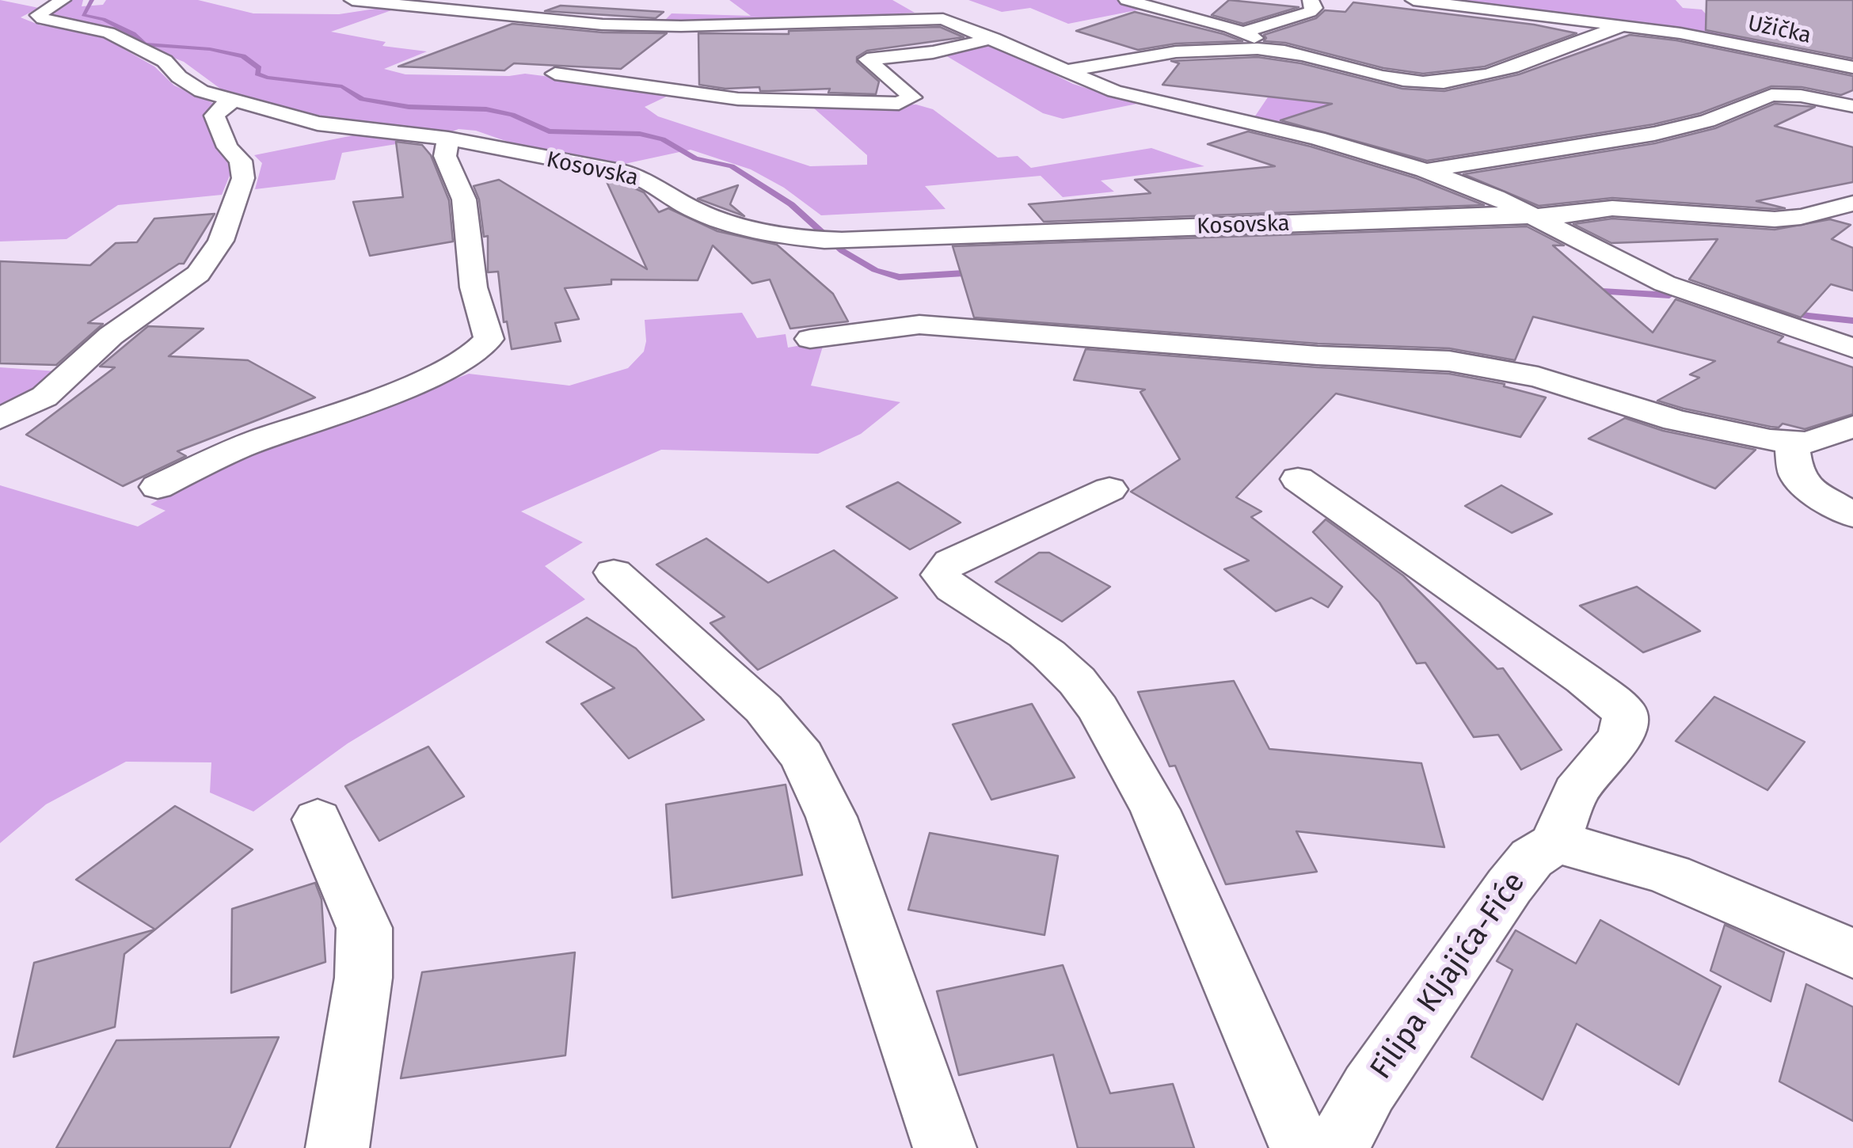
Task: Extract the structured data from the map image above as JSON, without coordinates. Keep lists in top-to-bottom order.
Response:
{
  "streets": {
    "street": ["Užička", "Kosovska", "Filipa Kljajića-Fiće"]
  }
}
